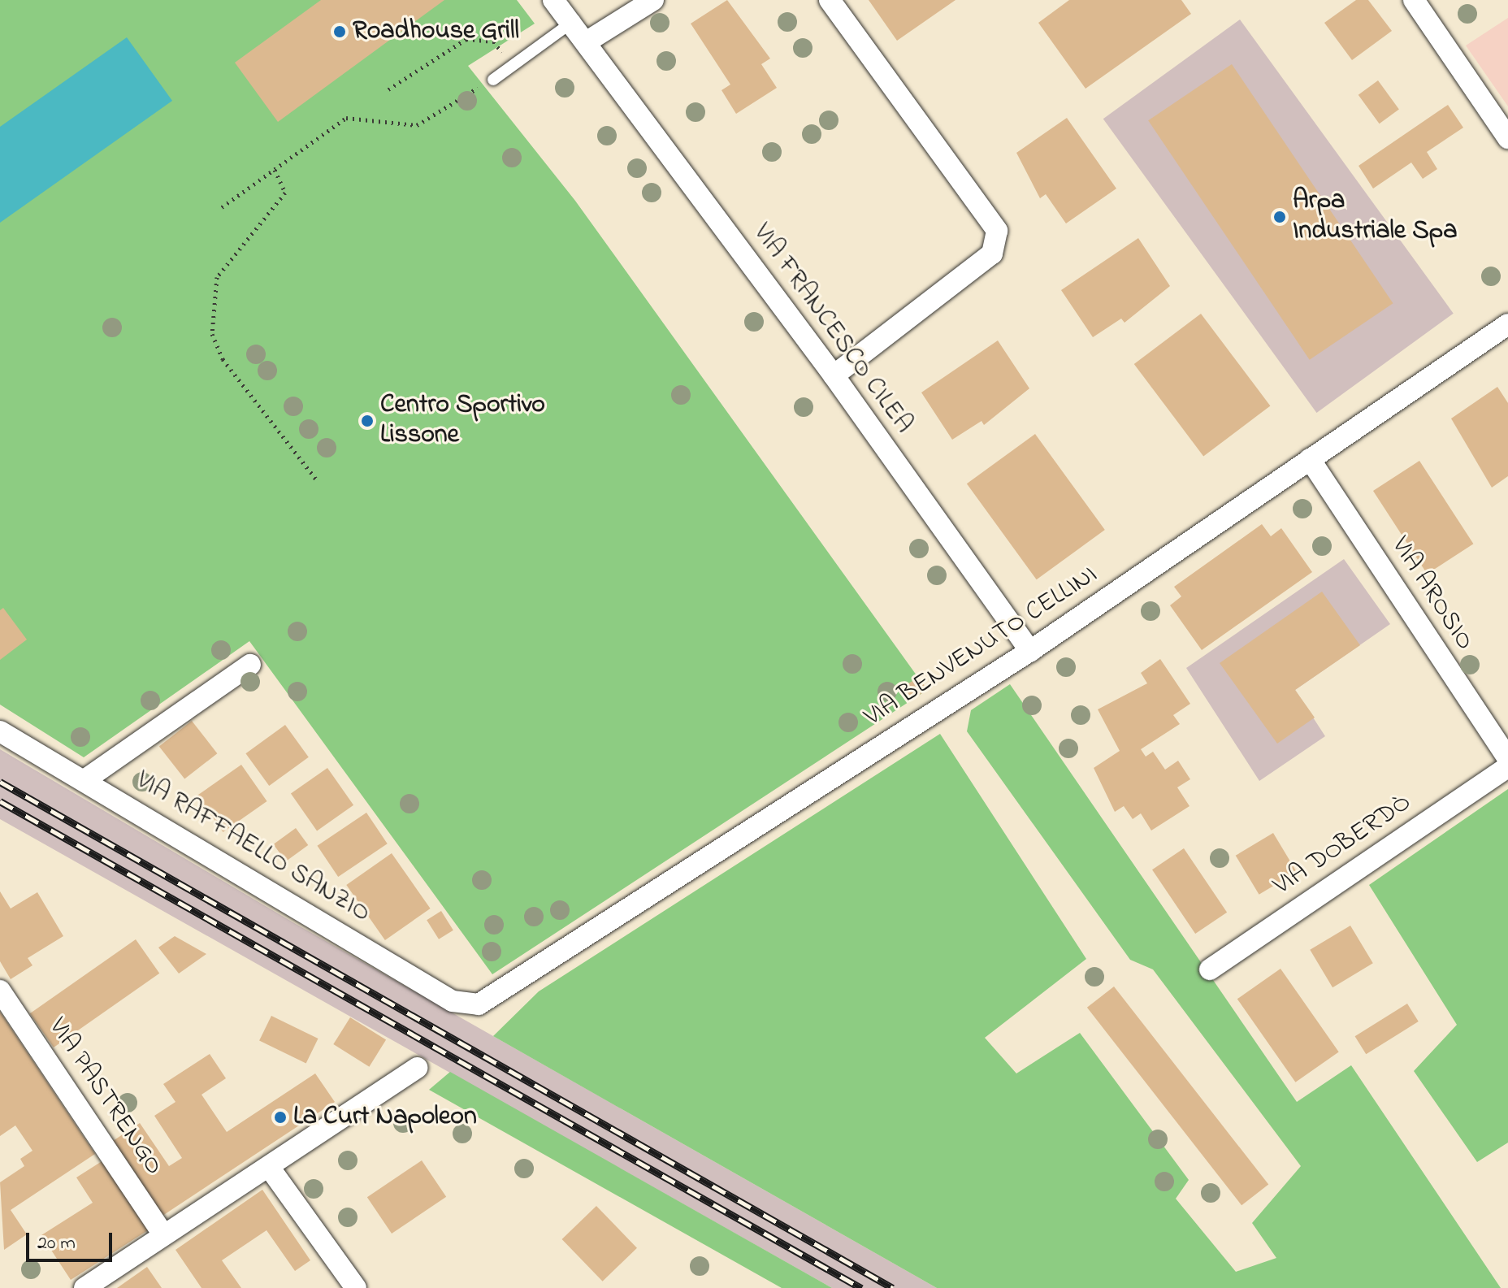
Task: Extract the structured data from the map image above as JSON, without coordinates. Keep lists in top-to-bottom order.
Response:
{
  "streets": {
    "street": [
      "VIA FRANCESCO CILEA",
      "VIA AROSIO",
      "VIA BENVENUTO CELLINI",
      "VIA DOBERDÒ",
      "VIA RAFFAELLO SANZIO",
      "VIA PASTRENGO"
    ]
  },
  "crossings": [
    ["VIA FRANCESCO CILEA", "VIA BENVENUTO CELLINI"],
    ["VIA AROSIO", "VIA BENVENUTO CELLINI"],
    ["VIA BENVENUTO CELLINI", "VIA RAFFAELLO SANZIO"]
  ],
  "places": [
    "Roadhouse Grill",
    "Arpa Industriale Spa",
    "Centro Sportivo Lissone",
    "La Curt Napoleon"
  ],
  "scale_bar": "20 m"
}
